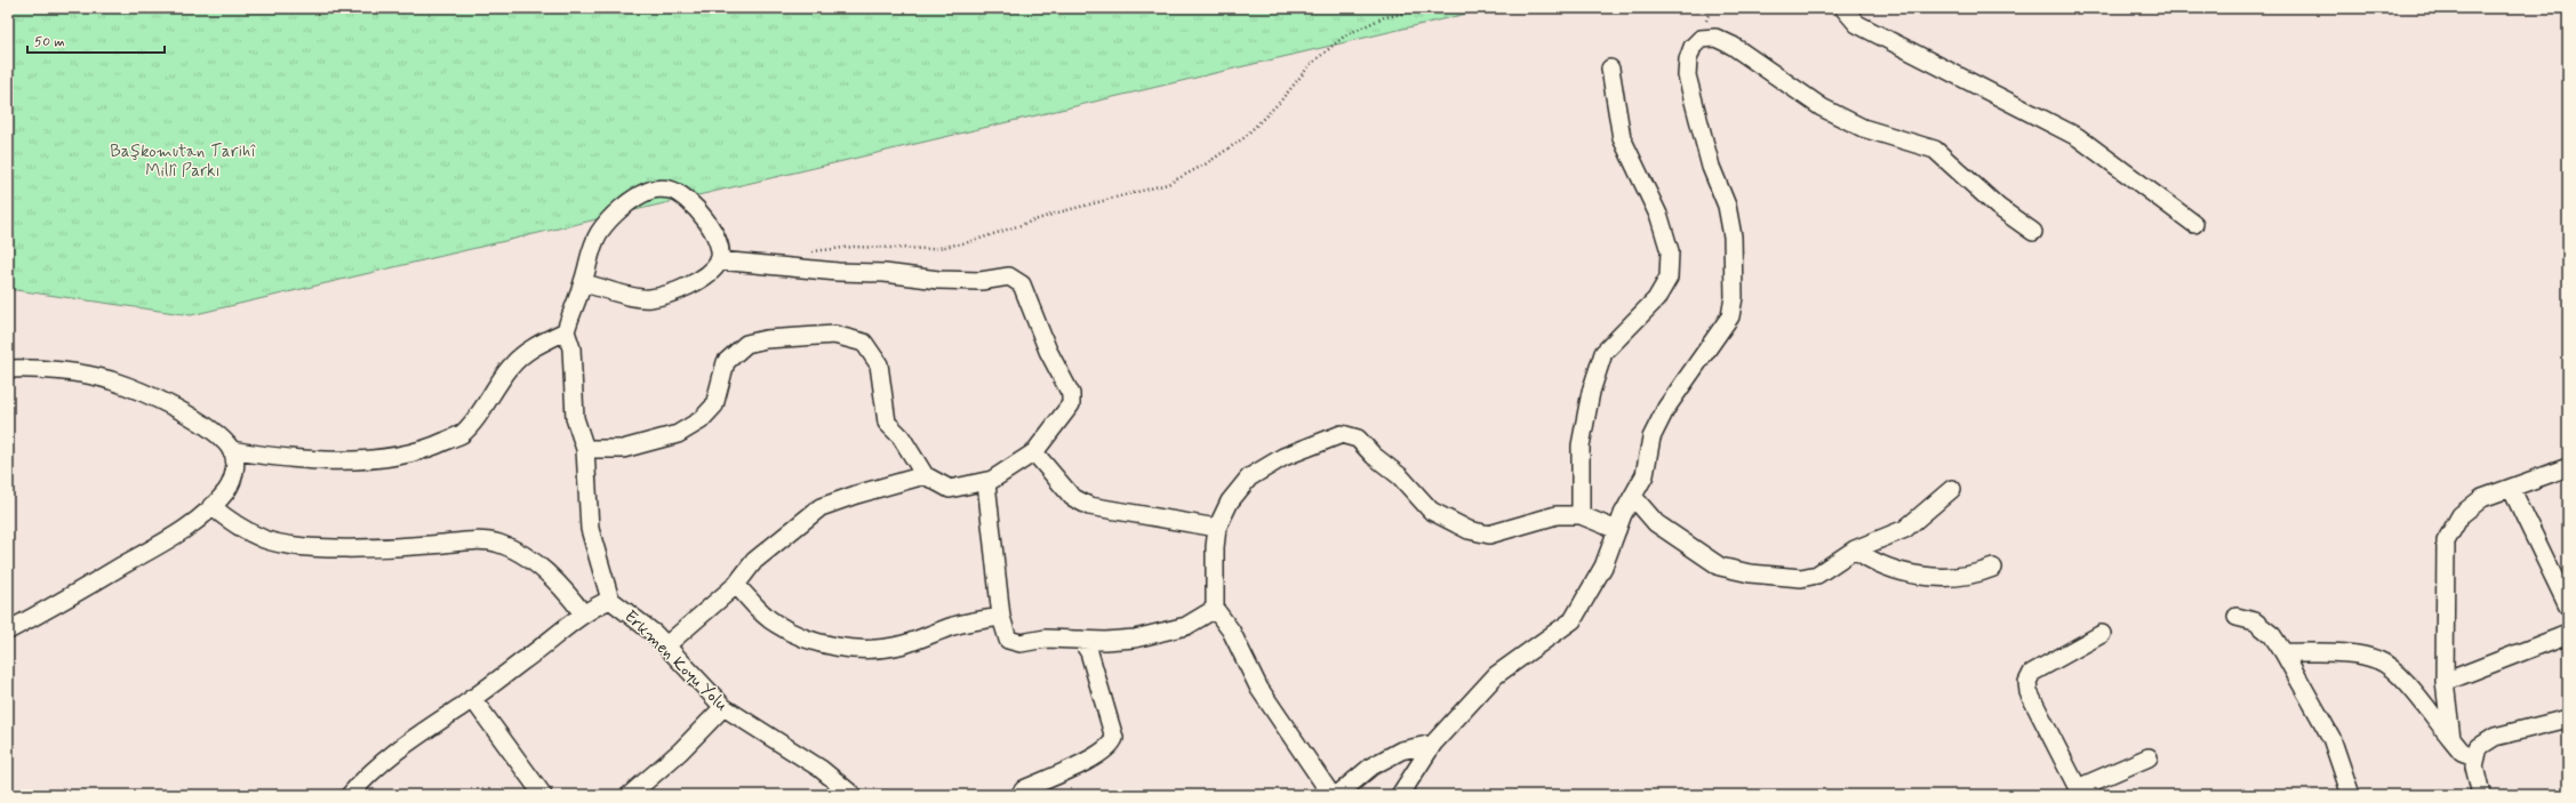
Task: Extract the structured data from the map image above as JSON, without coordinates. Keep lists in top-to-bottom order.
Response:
{
  "streets": {
    "street": ["Erkmen Koyu Yolu"]
  },
  "parks": ["Başkomutan Tarihî Millî Parkı"],
  "scale_bar": "50 m"
}
